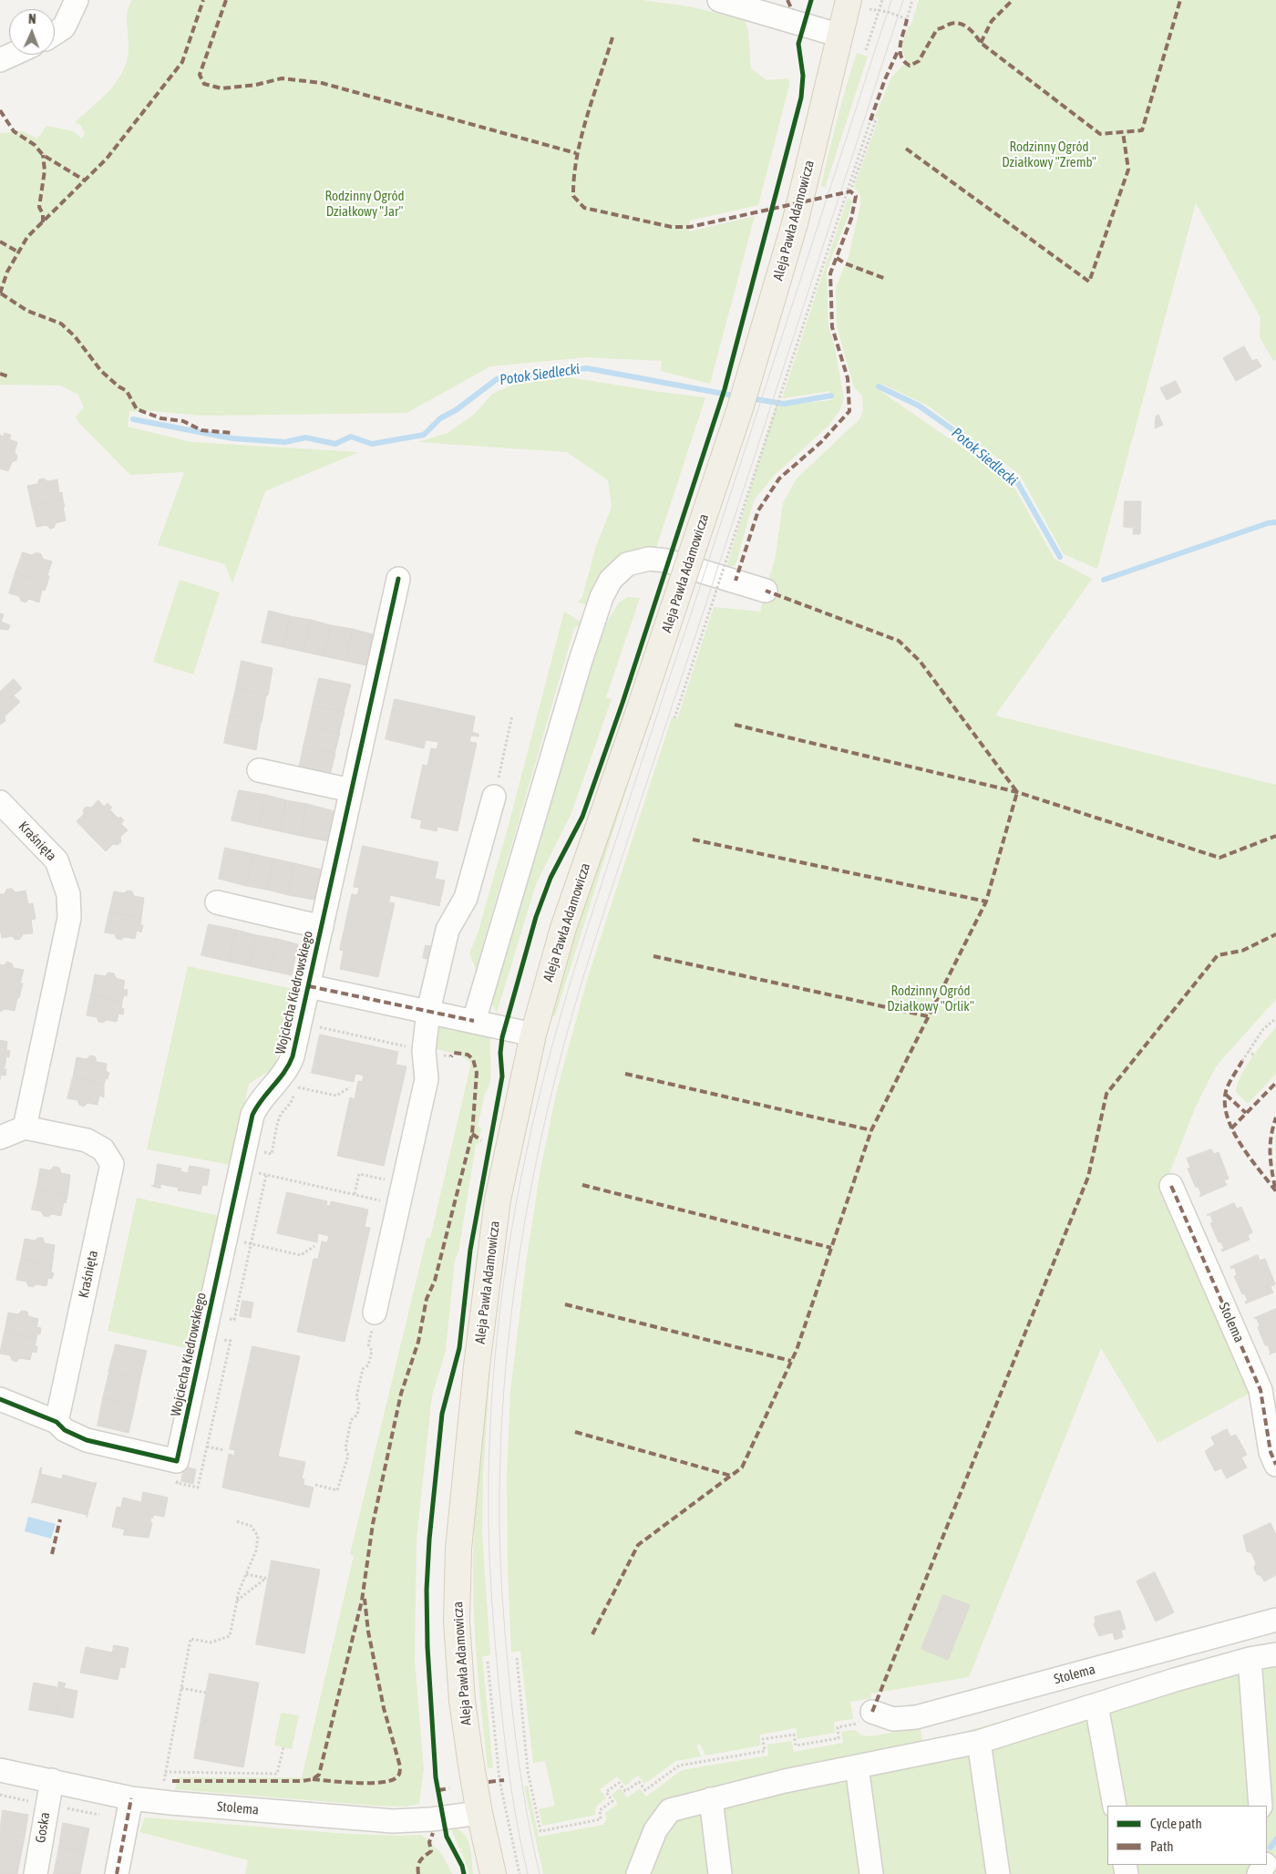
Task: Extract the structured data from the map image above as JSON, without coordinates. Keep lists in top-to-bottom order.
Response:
{
  "streets": {
    "main road": ["Aleja Pawła Adamowicza"],
    "street": [
      "Kraśnięta",
      "Wojciecha Kiedrowskiego",
      "Stolema",
      "Goska"
    ]
  },
  "crossings": [
    ["Aleja Pawła Adamowicza", "Wojciecha Kiedrowskiego"],
    ["Aleja Pawła Adamowicza", "Stolema"],
    ["Kraśnięta", "Wojciecha Kiedrowskiego"],
    ["Stolema", "Goska"]
  ],
  "water": ["Potok Siedlecki"],
  "parks": ["Rodzinny Ogród Działkowy \"Zremb\"", "Rodzinny Ogród Działkowy \"Jar\"", "Rodzinny Ogród Działkowy \"Orlik\""],
  "legend": ["Cycle path", "Path"],
  "north": "top"
}
